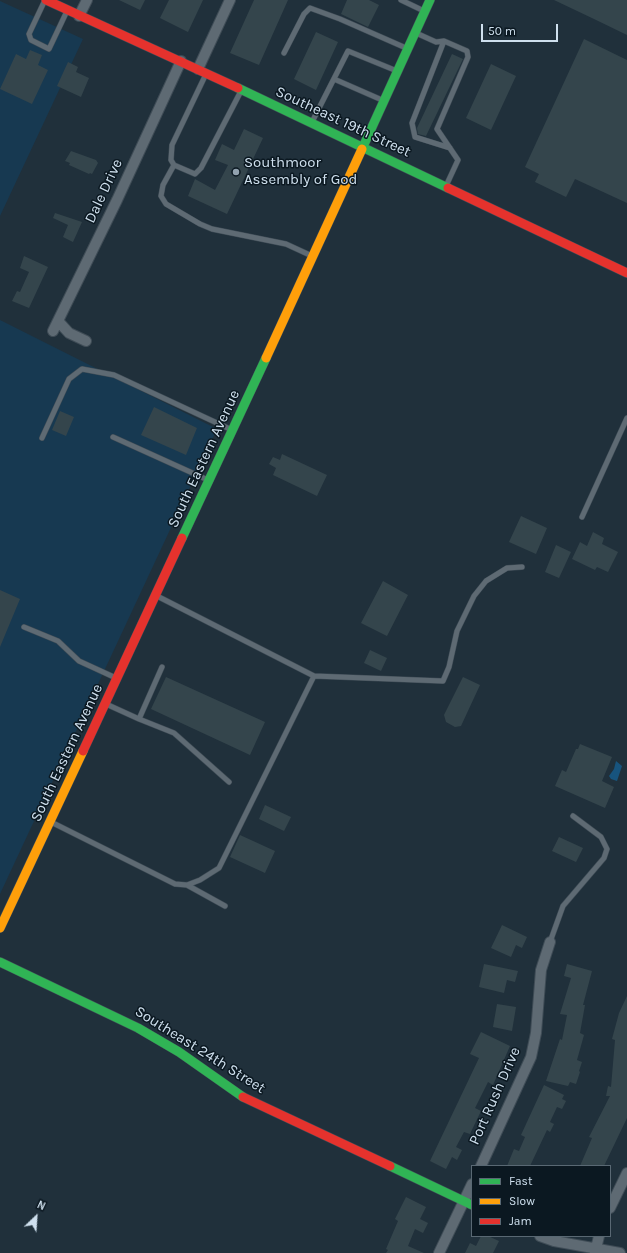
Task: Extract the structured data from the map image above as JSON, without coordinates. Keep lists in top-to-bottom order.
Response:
{
  "streets": {
    "street": [
      "Southeast 19th Street",
      "Dale Drive",
      "South Eastern Avenue",
      "Southeast 24th Street",
      "Port Rush Drive"
    ]
  },
  "crossings": [
    ["Southeast 19th Street", "Dale Drive"],
    ["Southeast 19th Street", "South Eastern Avenue"]
  ],
  "places": ["Southmoor Assembly of God"],
  "legend": ["Fast", "Slow", "Jam"],
  "scale_bar": "50 m",
  "north": "top right"
}
